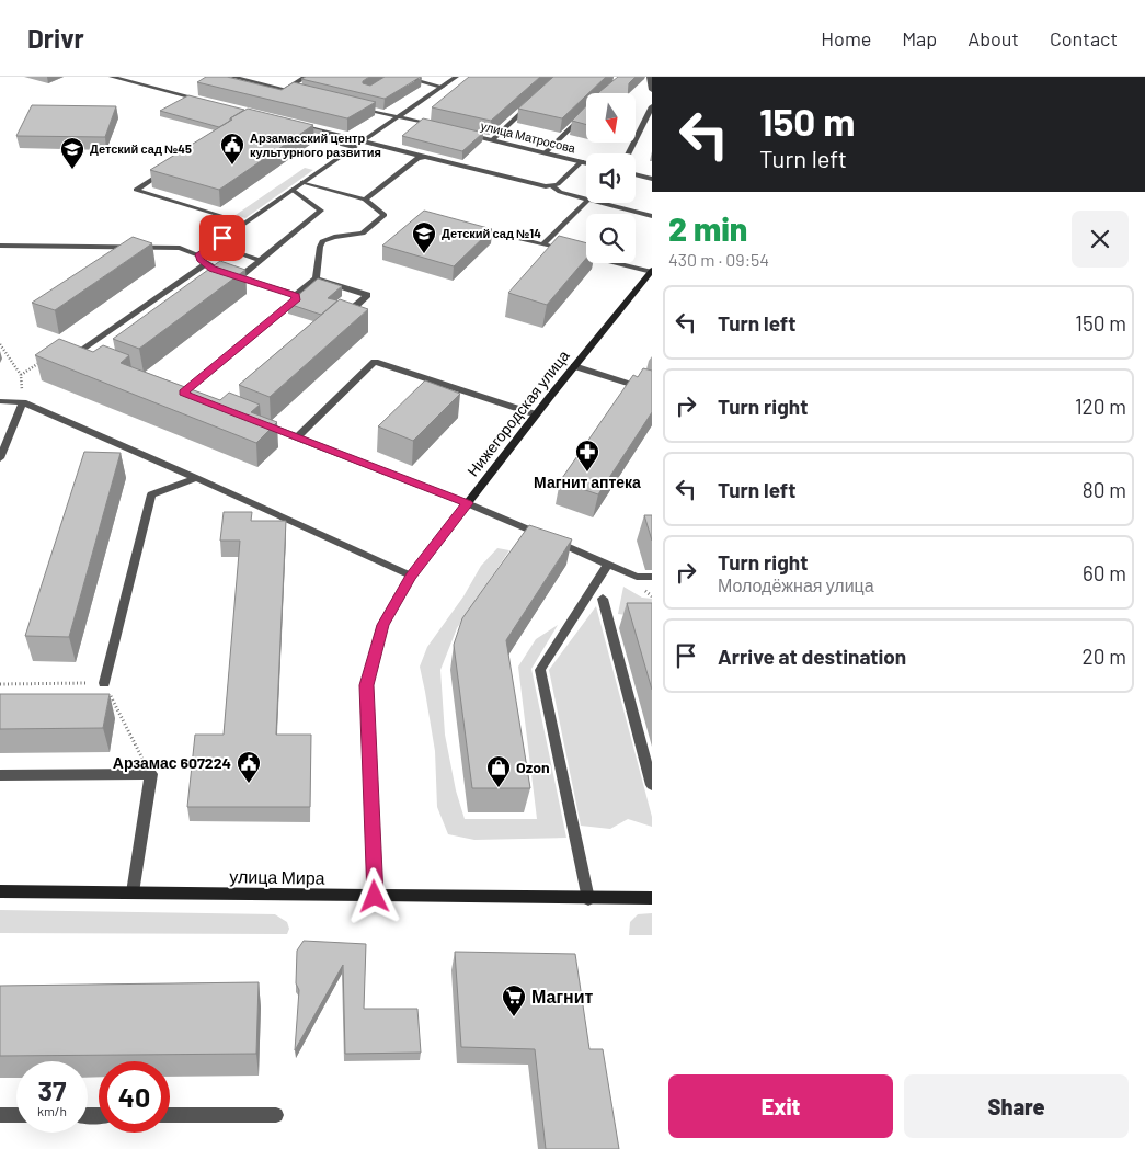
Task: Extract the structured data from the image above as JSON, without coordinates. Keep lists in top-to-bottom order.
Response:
{
  "streets": {
    "street": ["улица Матросова", "Нижегородская улица", "улица Мира"]
  },
  "crossings": [
    ["Нижегородская улица", "улица Мира"]
  ],
  "places": {
    "public building": ["Арзамасский центр культурного развития", "Арзамас 607224"],
    "school or university": ["Детский сад №45", "Детский сад №14"],
    "pharmacy": ["Магнит аптека"],
    "shop": ["Ozon"],
    "supermarket": ["Магнит"]
  },
  "north": "bottom",
  "page": {
    "header": "Drivr",
    "nav": [
      "Home",
      "Map",
      "About",
      "Contact"
    ],
    "turn": ["150 m", "Turn left"],
    "heading": ["2 min", "430 m · 09:54"],
    "list": [
      {
        "name": "Turn left",
        "value": "150 m"
      },
      {
        "name": "Turn right",
        "value": "120 m"
      },
      {
        "name": "Turn left",
        "value": "80 m"
      },
      {
        "name": "Turn right",
        "note": "Молодёжная улица",
        "value": "60 m"
      },
      {
        "name": "Arrive at destination",
        "value": "20 m"
      }
    ],
    "speed": "37 km/h",
    "limit": "40",
    "buttons": ["Exit", "Share"]
  }
}
